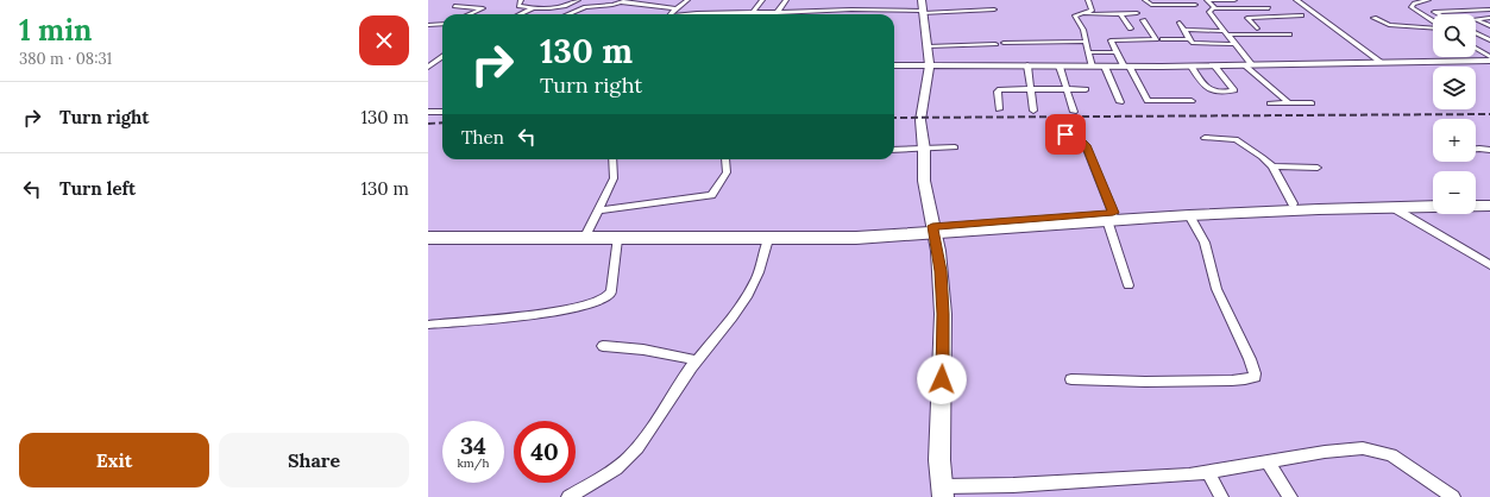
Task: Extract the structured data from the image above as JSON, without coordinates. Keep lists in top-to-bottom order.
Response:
{
  "page": {
    "heading": ["1 min", "380 m · 08:31"],
    "map_buttons": ["+", "−"],
    "turn": ["130 m", "Turn right"],
    "list": [
      {
        "name": "Turn right",
        "value": "130 m"
      },
      {
        "name": "Turn left",
        "value": "130 m"
      }
    ],
    "then": "Then",
    "speed": "34 km/h",
    "limit": "40",
    "buttons": ["Exit", "Share"]
  }
}
